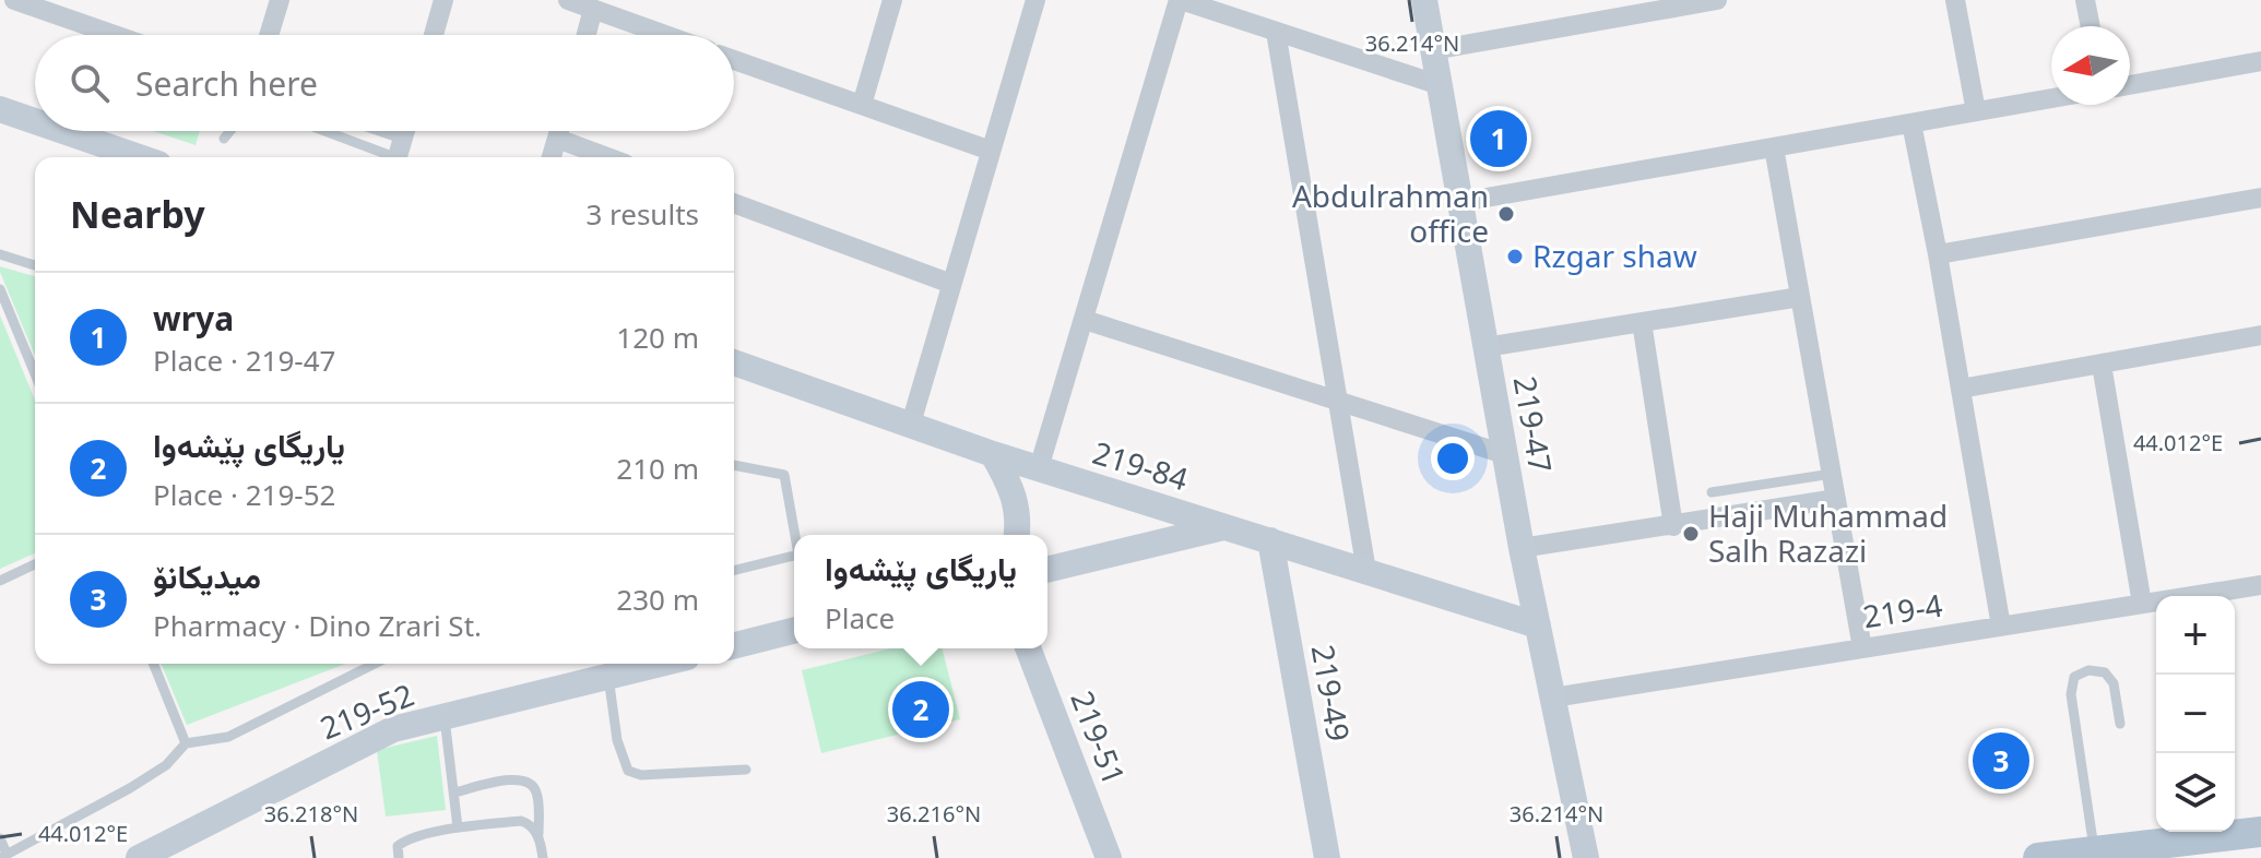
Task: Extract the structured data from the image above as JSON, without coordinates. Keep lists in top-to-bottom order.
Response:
{
  "streets": {
    "street": [
      "219-47",
      "219-84",
      "219-4",
      "219-49",
      "219-52",
      "219-51"
    ]
  },
  "crossings": [
    ["219-47", "219-84"],
    ["219-47", "219-4"],
    ["219-84", "219-49"]
  ],
  "places": ["Abdulrahman office", "Rzgar shaw", "Haji Muhammad Salh Razazi"],
  "north": "left",
  "page": {
    "search": "Search here",
    "pins": ["1", "2", "3"],
    "heading": ["Nearby", "3 results"],
    "list": [
      {
        "mark": "1",
        "name": "wrya",
        "note": "Place · 219-47",
        "value": "120 m"
      },
      {
        "mark": "2",
        "name": "یاریگای پێشەوا",
        "note": "Place · 219-52",
        "value": "210 m"
      },
      {
        "mark": "3",
        "name": "میدیکانۆ",
        "note": "Pharmacy · Dino Zrari St.",
        "value": "230 m"
      }
    ],
    "popup": ["یاریگای پێشەوا", "Place"],
    "map_buttons": ["+", "−"]
  },
  "coordinates": [
    "36.214°N",
    "44.012°E",
    "36.218°N",
    "36.216°N"
  ]
}
